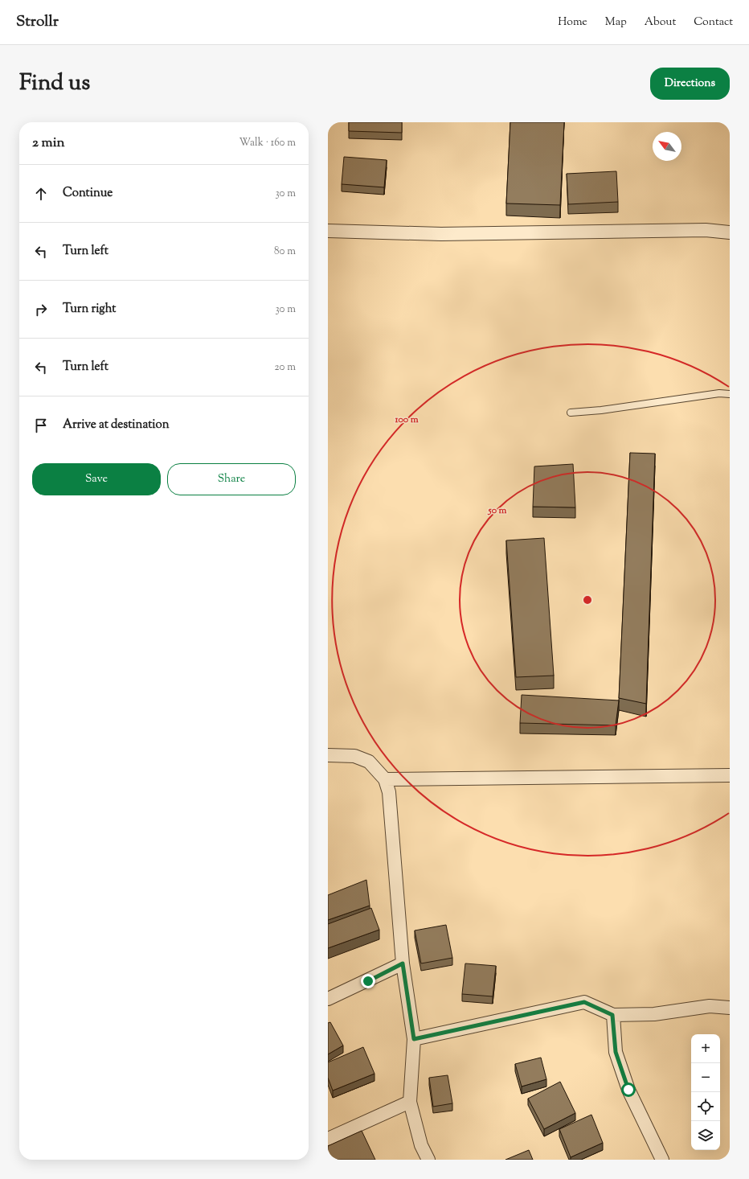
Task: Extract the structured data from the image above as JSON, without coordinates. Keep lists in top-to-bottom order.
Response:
{
  "north": "top left",
  "page": {
    "header": "Strollr",
    "nav": [
      "Home",
      "Map",
      "About",
      "Contact"
    ],
    "title": "Find us",
    "buttons": [
      "Directions",
      ["Save", "Share"]
    ],
    "heading": ["2 min", "Walk · 160 m"],
    "list": [
      ["Continue", "30 m"],
      ["Turn left", "80 m"],
      ["Turn right", "30 m"],
      ["Turn left", "20 m"],
      "Arrive at destination"
    ],
    "map_buttons": ["+", "−"]
  },
  "rings": ["100 m", "50 m"]
}
